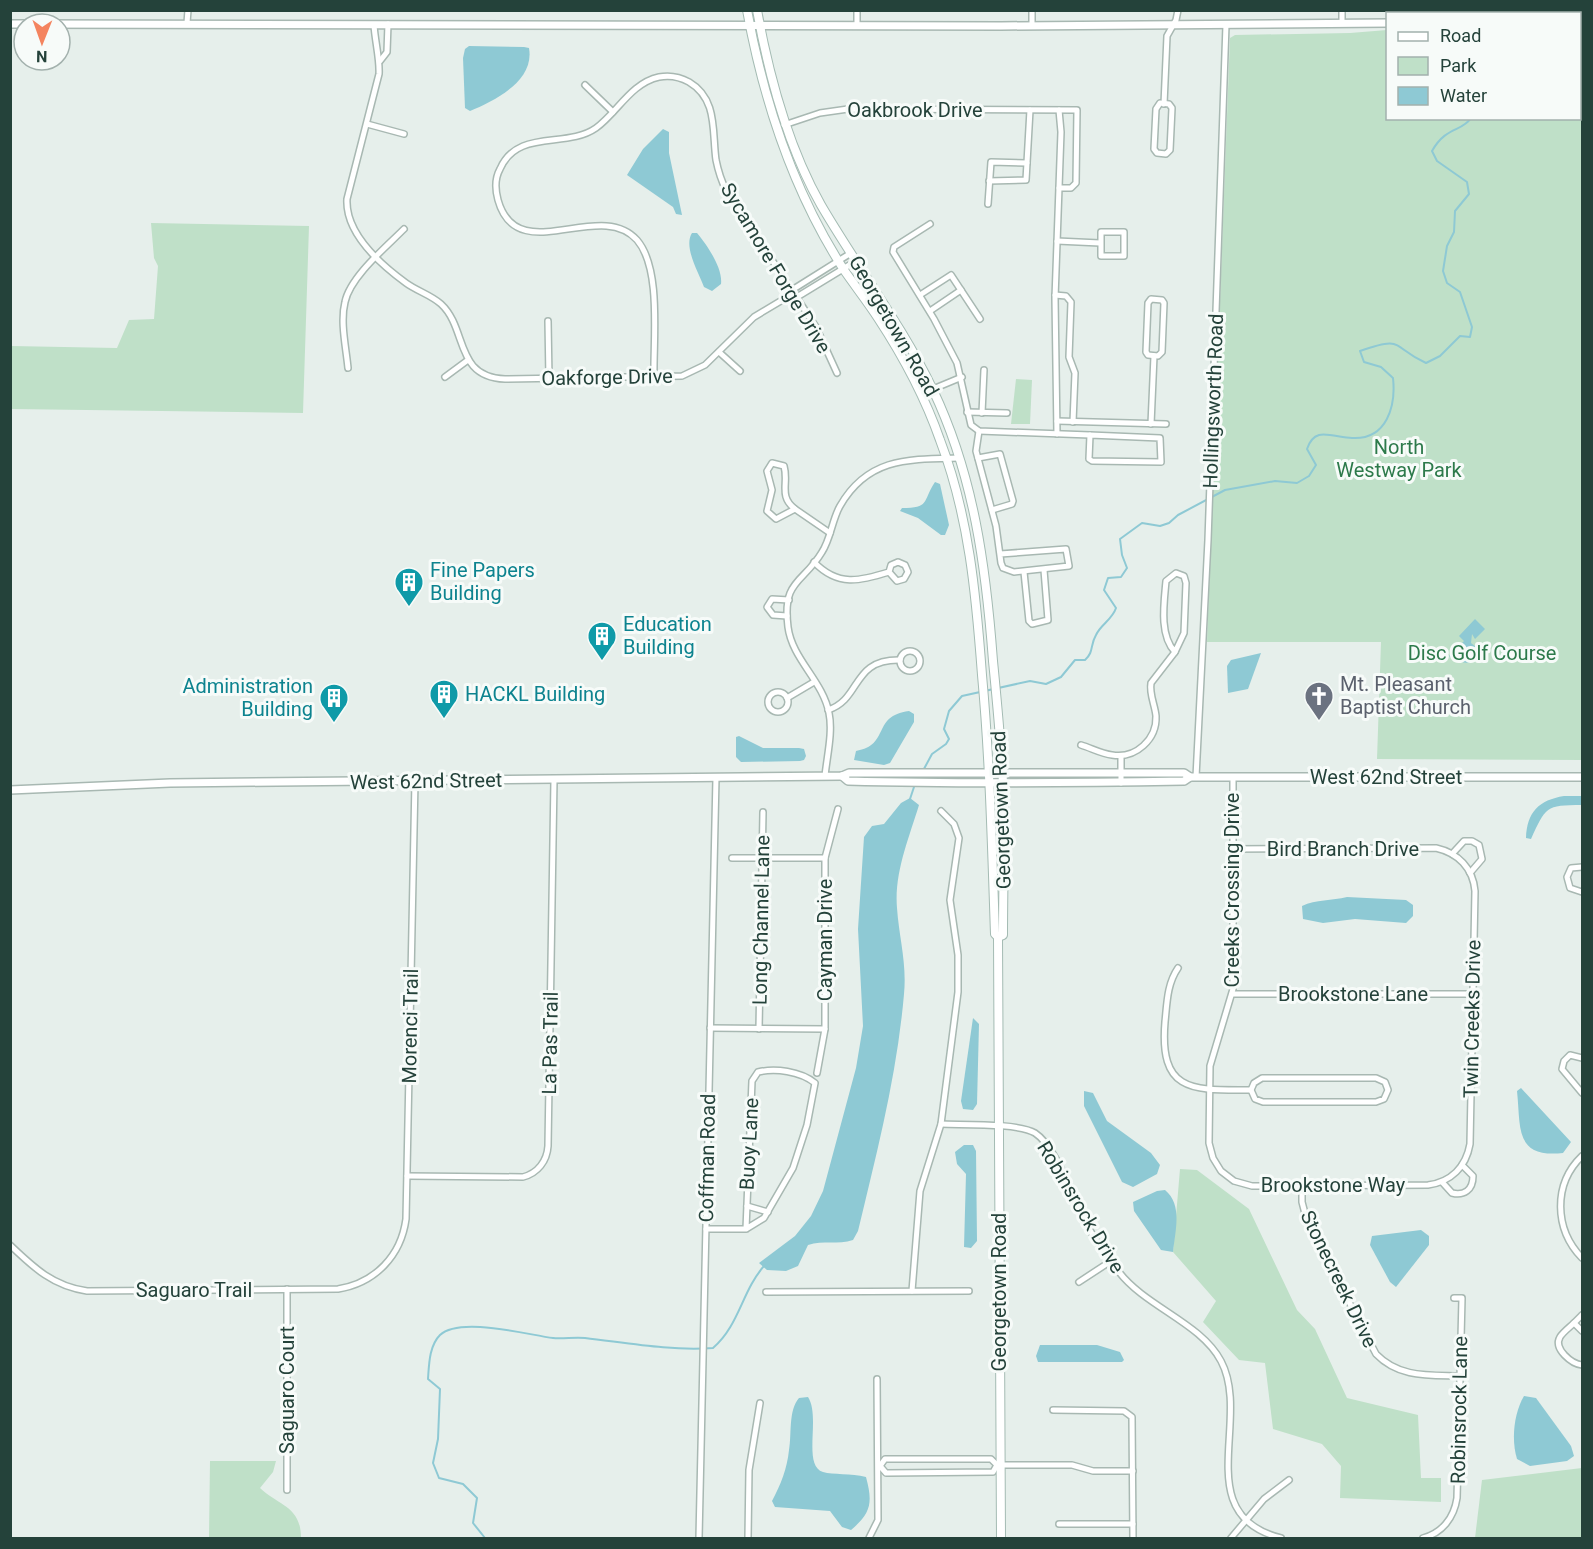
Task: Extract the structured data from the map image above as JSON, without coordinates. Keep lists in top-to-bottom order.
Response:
{
  "streets": {
    "main road": ["Georgetown Road"],
    "street": [
      "Oakbrook Drive",
      "Sycamore Forge Drive",
      "Oakforge Drive",
      "Hollingsworth Road",
      "West 62nd Street",
      "Bird Branch Drive",
      "Creeks Crossing Drive",
      "Long Channel Lane",
      "Cayman Drive",
      "Brookstone Lane",
      "Twin Creeks Drive",
      "Morenci Trail",
      "La Pas Trail",
      "Buoy Lane",
      "Coffman Road",
      "Brookstone Way",
      "Robinsrock Drive",
      "Stonecreek Drive",
      "Saguaro Trail",
      "Saguaro Court",
      "Robinsrock Lane"
    ]
  },
  "crossings": [
    ["Oakbrook Drive", "Georgetown Road"],
    ["Sycamore Forge Drive", "Oakforge Drive"],
    ["Georgetown Road", "Oakforge Drive"],
    ["Georgetown Road", "West 62nd Street"],
    ["Georgetown Road", "Robinsrock Drive"],
    ["Hollingsworth Road", "West 62nd Street"],
    ["West 62nd Street", "Creeks Crossing Drive"],
    ["West 62nd Street", "Morenci Trail"],
    ["West 62nd Street", "La Pas Trail"],
    ["West 62nd Street", "Coffman Road"],
    ["Bird Branch Drive", "Creeks Crossing Drive"],
    ["Bird Branch Drive", "Twin Creeks Drive"],
    ["Creeks Crossing Drive", "Brookstone Lane"],
    ["Creeks Crossing Drive", "Brookstone Way"],
    ["Brookstone Lane", "Twin Creeks Drive"],
    ["Twin Creeks Drive", "Brookstone Way"],
    ["Morenci Trail", "La Pas Trail"],
    ["Morenci Trail", "Saguaro Trail"],
    ["Brookstone Way", "Stonecreek Drive"],
    ["Stonecreek Drive", "Robinsrock Lane"],
    ["Saguaro Trail", "Saguaro Court"]
  ],
  "parks": ["North Westway Park", "Disc Golf Course"],
  "places": {
    "building": [
      "Fine Papers Building",
      "Education Building",
      "HACKL Building",
      "Administration Building"
    ],
    "church": ["Mt. Pleasant Baptist Church"]
  },
  "legend": ["Road", "Park", "Water"],
  "north": "bottom"
}
